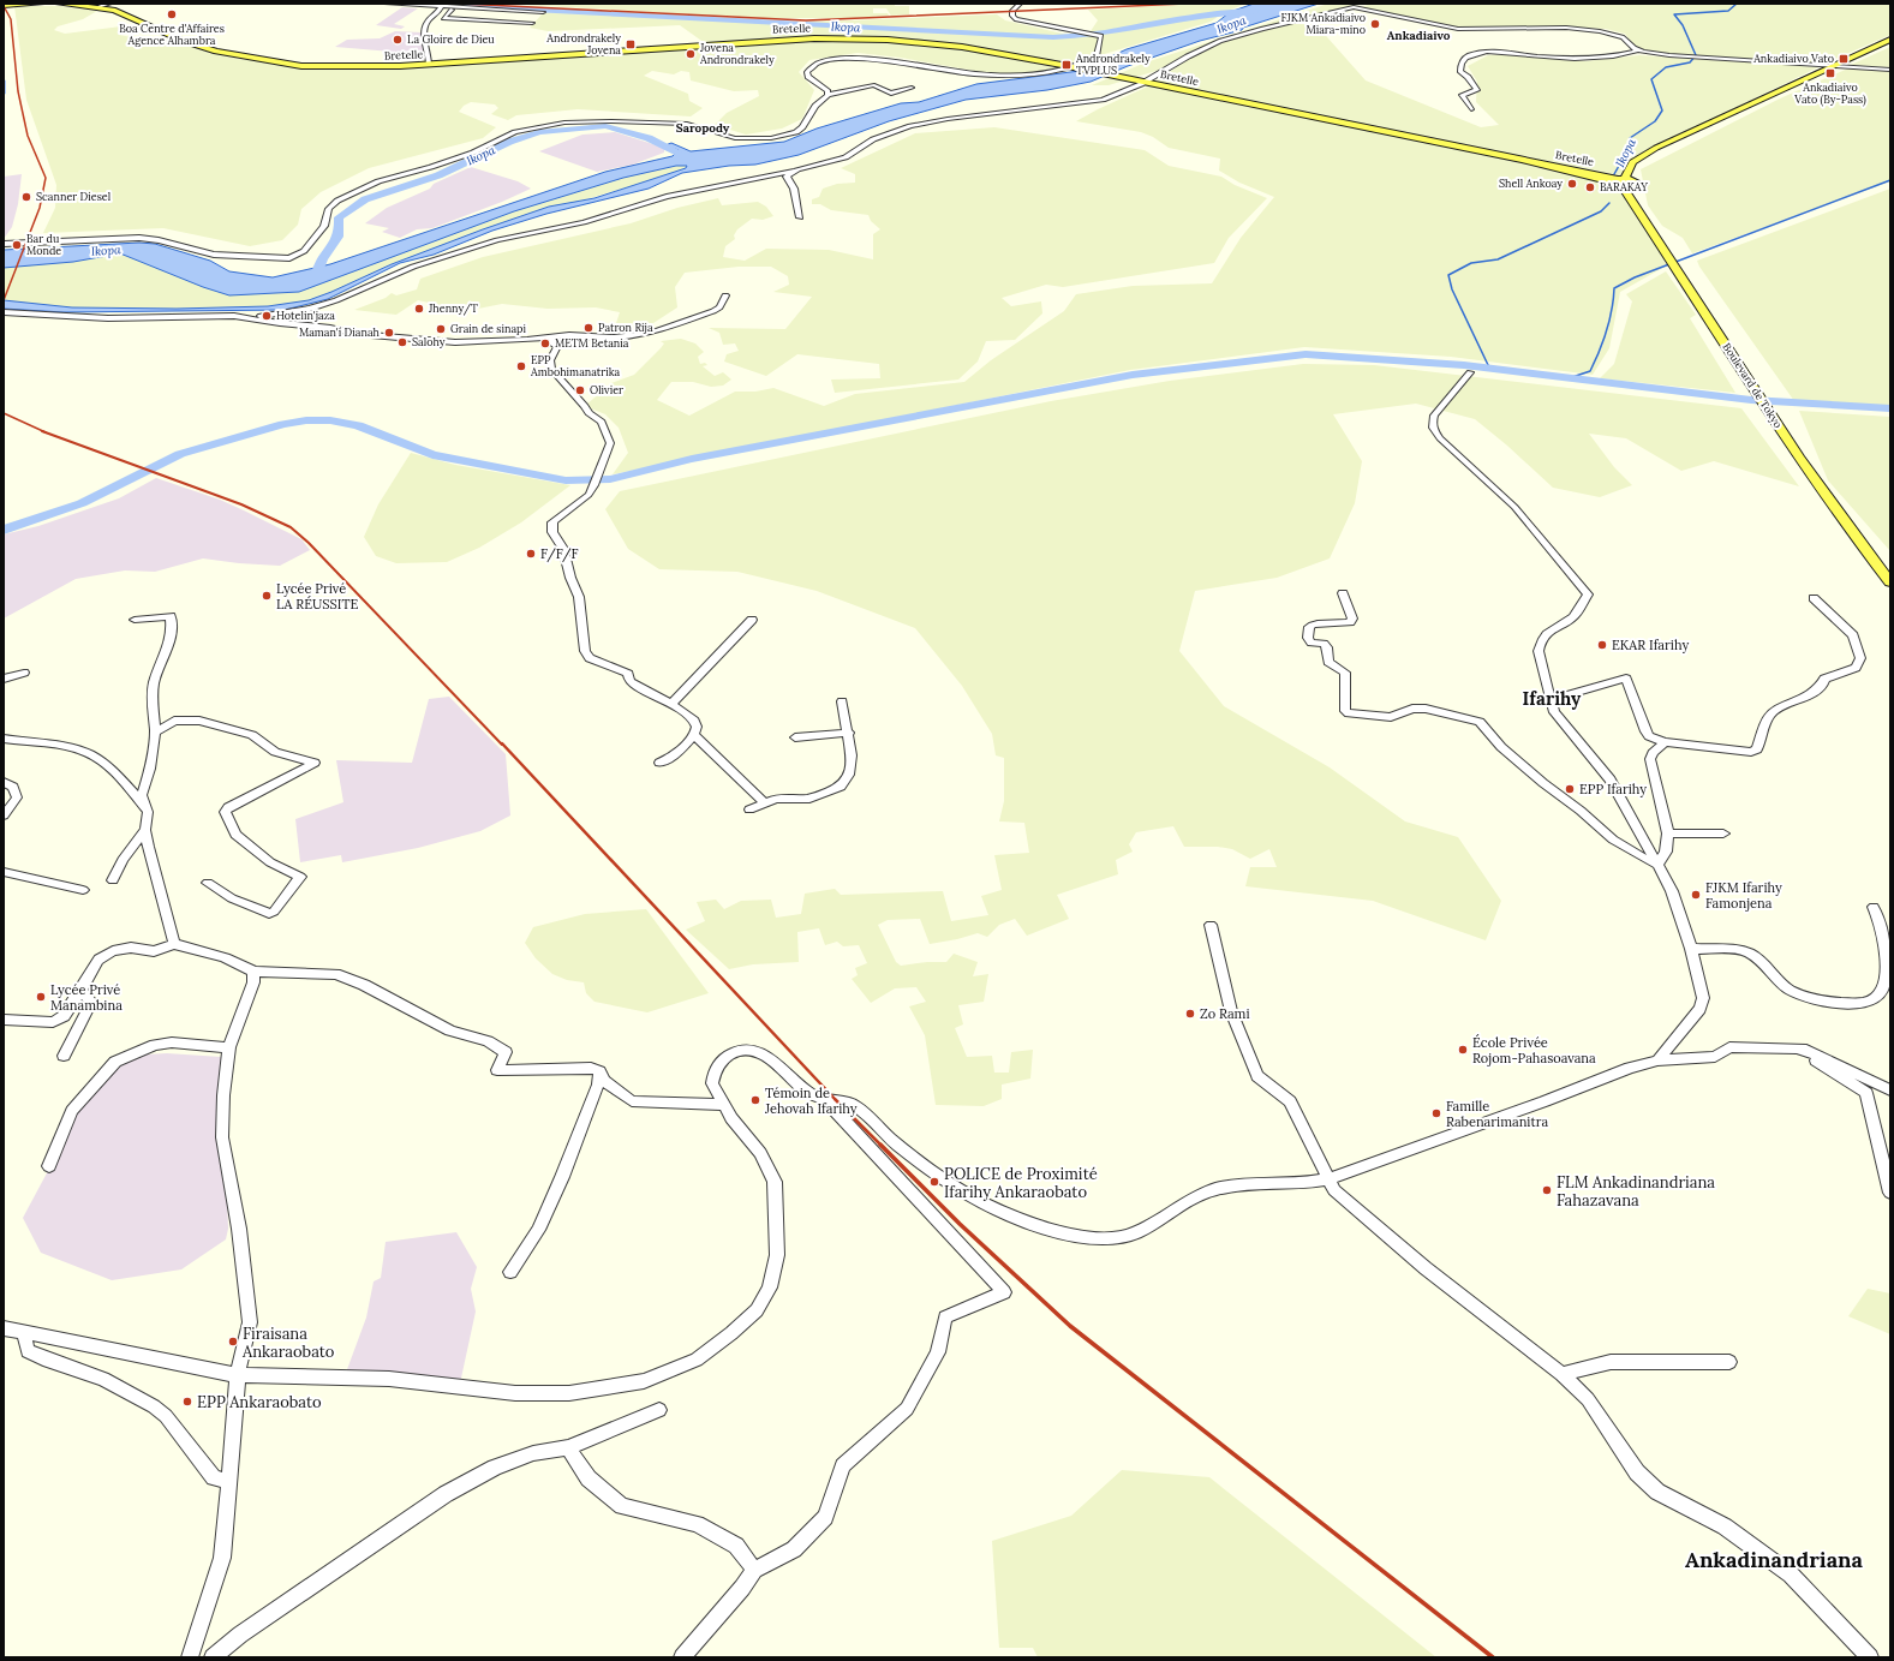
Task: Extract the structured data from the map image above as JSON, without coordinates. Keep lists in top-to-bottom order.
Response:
{
  "streets": {
    "main road": ["Bretelle", "Boulevard de Tokyo"]
  },
  "crossings": [
    ["Bretelle", "Boulevard de Tokyo"]
  ],
  "districts": [
    "Ankadiaivo",
    "Saropody",
    "Ifarihy",
    "Ankadinandriana"
  ],
  "water": ["Ikopa"],
  "places": {
    "other": [
      "Boa Centre d'Affaires Agence Alhambra",
      "FJKM Ankadiaivo Miara-mino",
      "La Gloire de Dieu",
      "Jovena Androndrakely",
      "Shell Ankoay",
      "BARAKAY",
      "Scanner Diesel",
      "Bar du Monde",
      "Jhenny/T",
      "Hotelin'jaza",
      "Patron Rija",
      "Grain de sinapi",
      "Maman'i Dianah",
      "Salohy",
      "METM Betania",
      "EPP Ambohimanatrika",
      "Olivier",
      "F/F/F",
      "Lycée Privé LA RÉUSSITE",
      "EKAR Ifarihy",
      "EPP Ifarihy",
      "FJKM Ifarihy Famonjena",
      "Lycée Privé Manambina",
      "Zo Rami",
      "École Privée Rojom-Pahasoavana",
      "Témoin de Jehovah Ifarihy",
      "Famille Rabenarimanitra",
      "POLICE de Proximité Ifarihy Ankaraobato",
      "FLM Ankadinandriana Fahazavana",
      "Firaisana Ankaraobato",
      "EPP Ankaraobato"
    ],
    "transit": [
      "Androndrakely Jovena",
      "Ankadiaivo Vato",
      "Androndrakely TVPLUS",
      "Ankadiaivo Vato (By-Pass)"
    ]
  }
}
